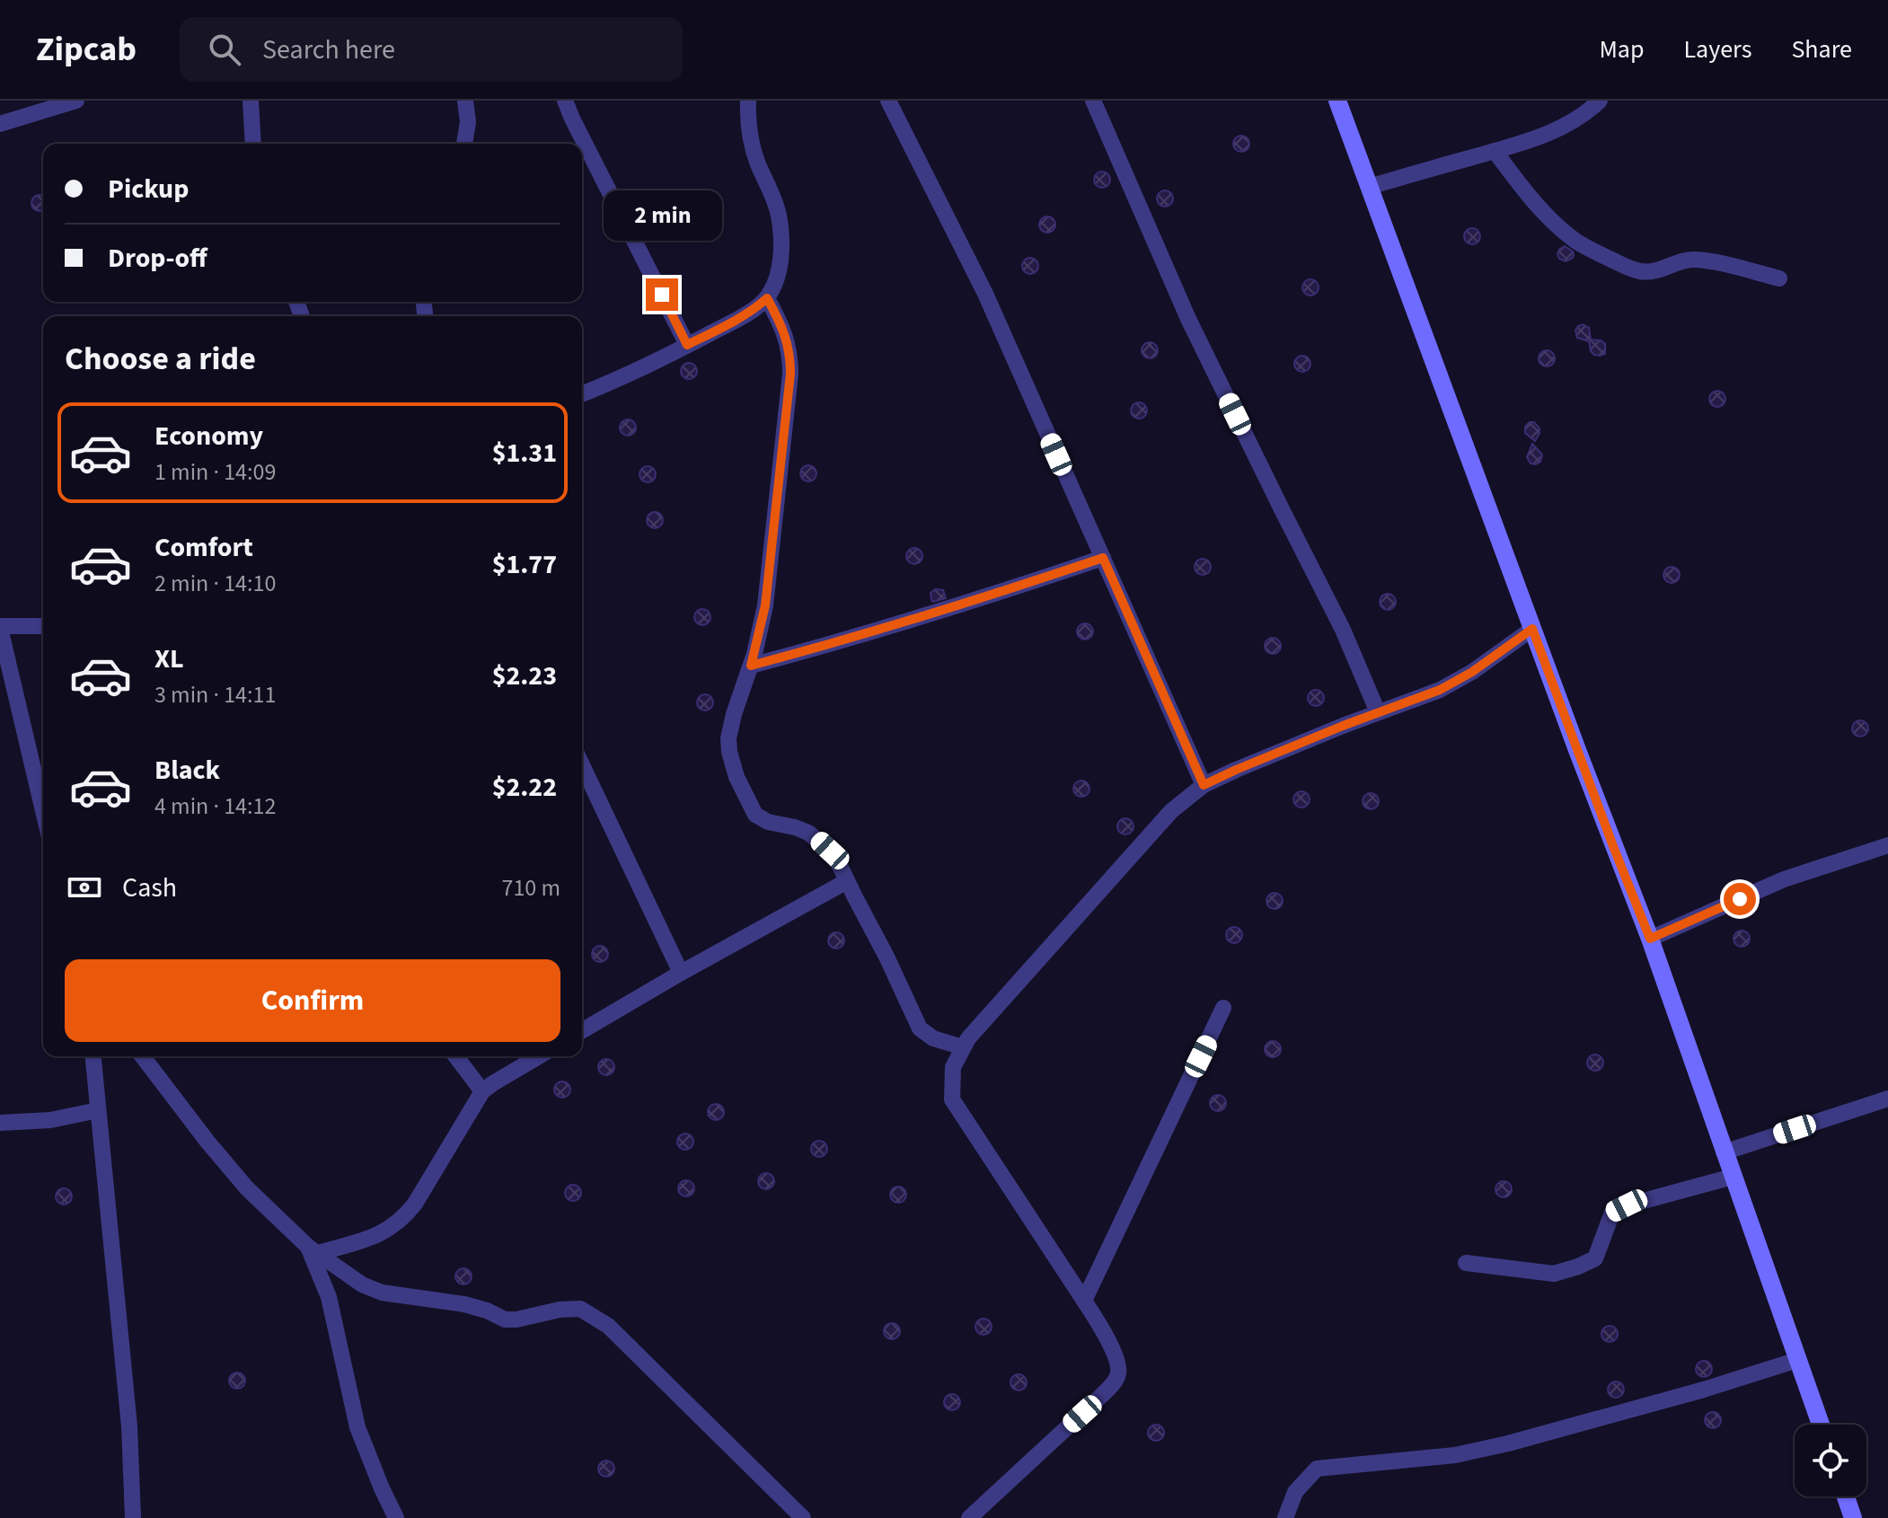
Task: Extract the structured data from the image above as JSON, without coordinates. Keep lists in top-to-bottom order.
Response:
{
  "page": {
    "header": "Zipcab",
    "search": "Search here",
    "nav": ["Map", "Layers", "Share"],
    "banner": ["Pickup", "Drop-off"],
    "bubble": "2 min",
    "heading": "Choose a ride",
    "list": [
      {
        "name": "Economy",
        "note": "1 min · 14:09",
        "value": "$1.31"
      },
      {
        "name": "Comfort",
        "note": "2 min · 14:10",
        "value": "$1.77"
      },
      {
        "name": "XL",
        "note": "3 min · 14:11",
        "value": "$2.23"
      },
      {
        "name": "Black",
        "note": "4 min · 14:12",
        "value": "$2.22"
      }
    ],
    "pay": ["Cash", "710 m"],
    "buttons": "Confirm"
  }
}
